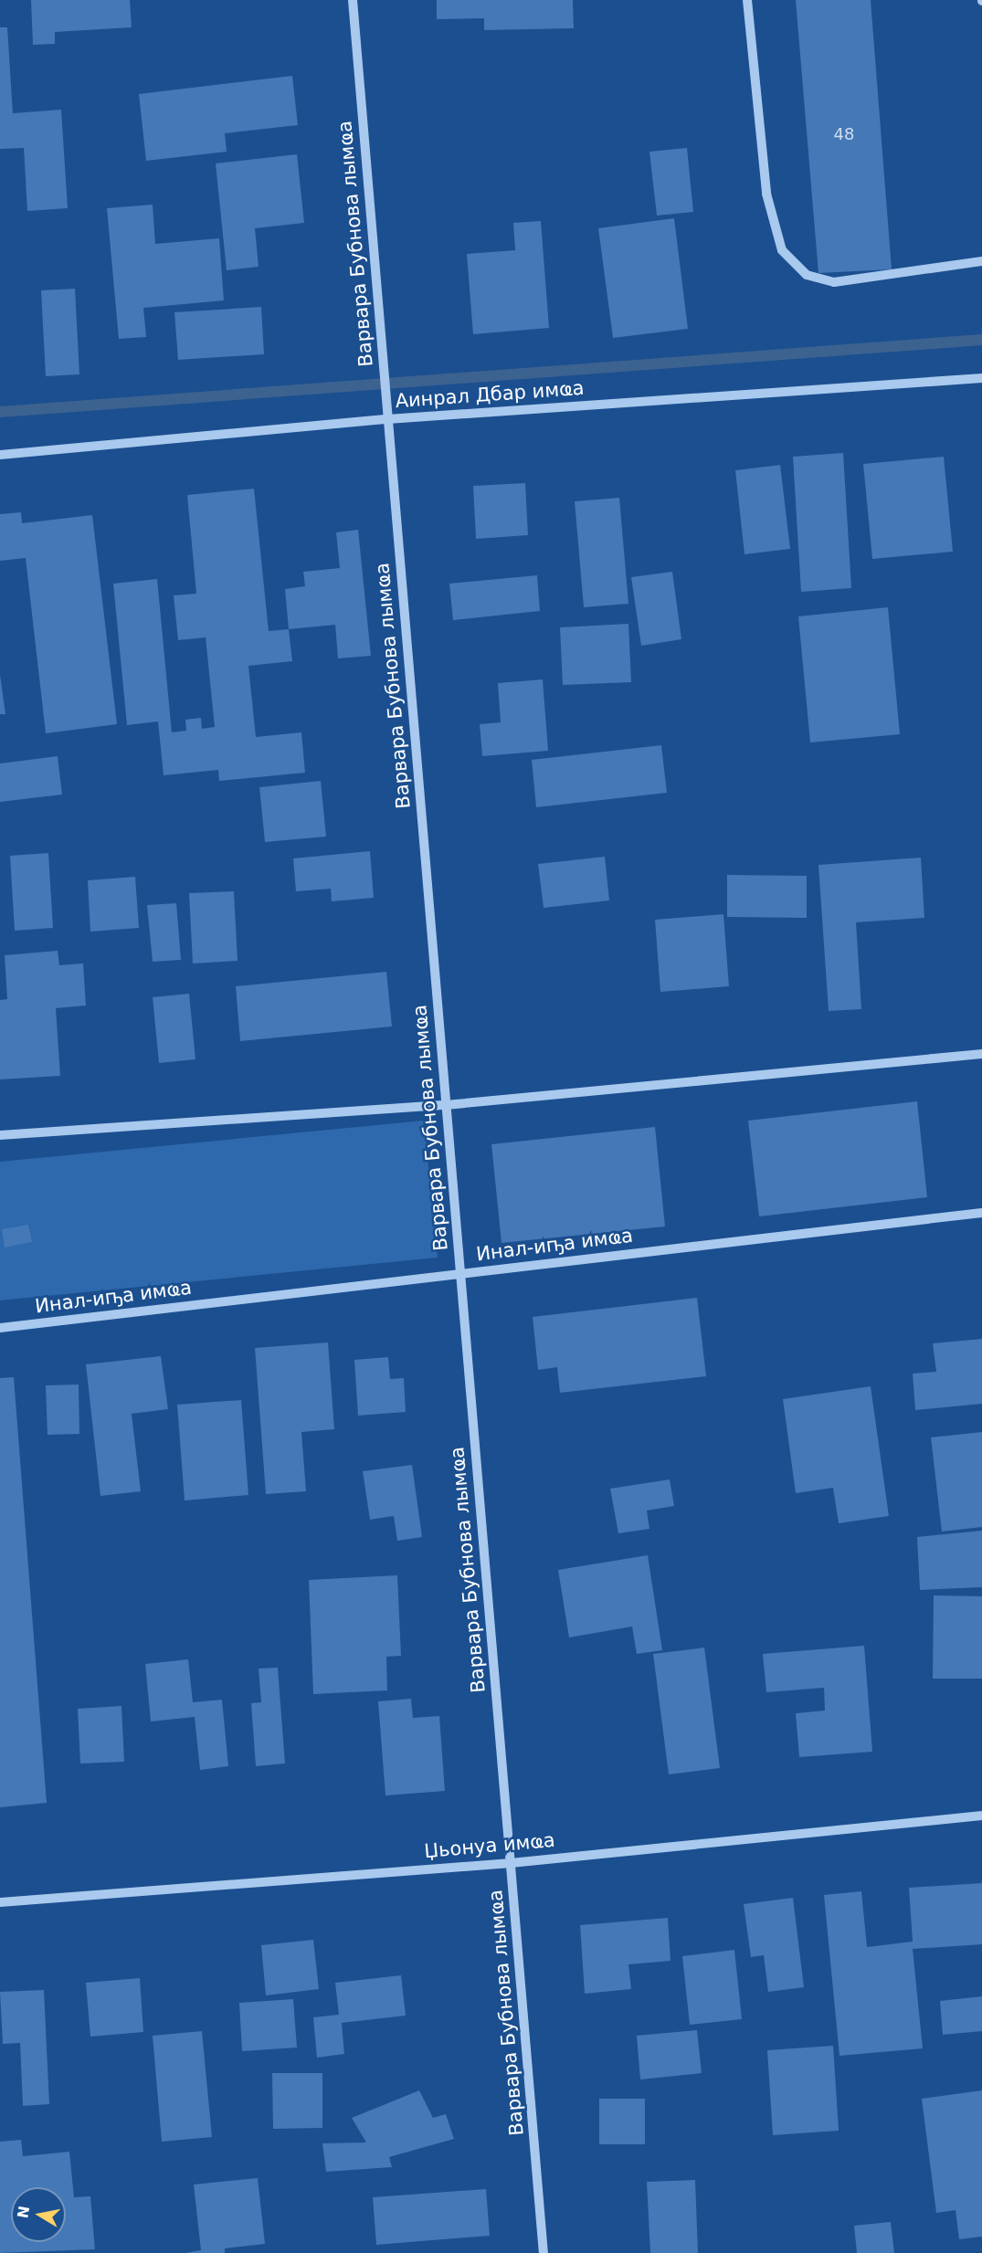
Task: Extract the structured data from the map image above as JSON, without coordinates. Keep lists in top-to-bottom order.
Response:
{
  "streets": {
    "street": [
      "Варвара Бубнова лымҩа",
      "Аинрал Дбар имҩа",
      "Инал-иҧа имҩа",
      "Џьонуа имҩа"
    ]
  },
  "crossings": [
    ["Варвара Бубнова лымҩа", "Аинрал Дбар имҩа"],
    ["Варвара Бубнова лымҩа", "Инал-иҧа имҩа"],
    ["Варвара Бубнова лымҩа", "Џьонуа имҩа"]
  ],
  "house_numbers": ["48"],
  "north": "left"
}
